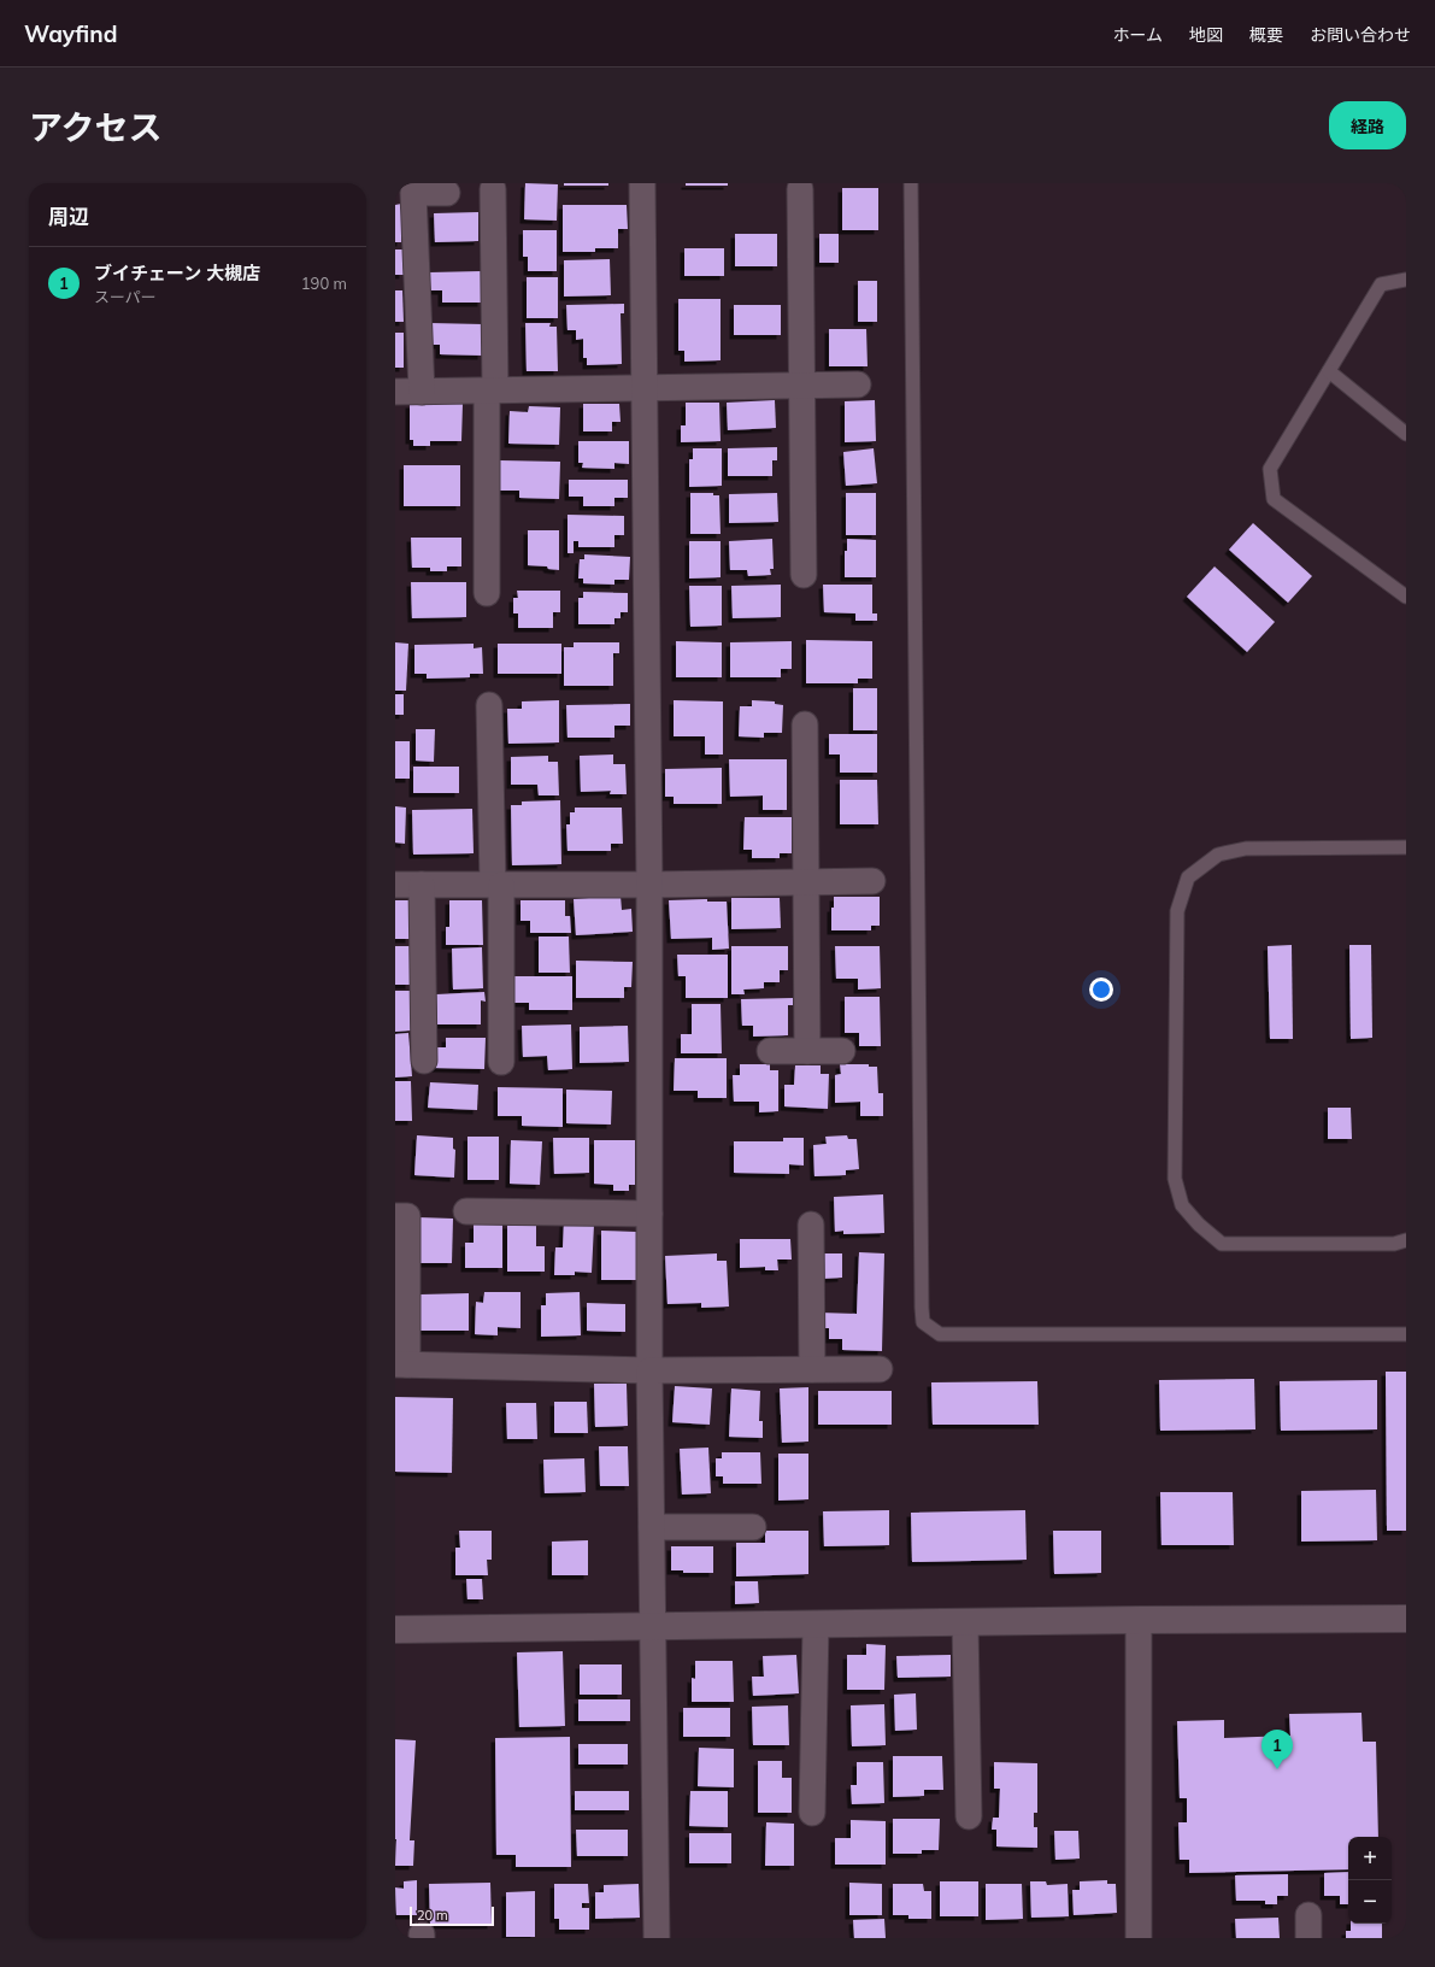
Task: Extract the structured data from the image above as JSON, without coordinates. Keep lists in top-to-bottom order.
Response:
{
  "scale_bar": "20 m",
  "page": {
    "header": "Wayfind",
    "nav": [
      "ホーム",
      "地図",
      "概要",
      "お問い合わせ"
    ],
    "title": "アクセス",
    "buttons": "経路",
    "heading": "周辺",
    "list": [
      {
        "mark": "1",
        "name": "ブイチェーン 大槻店",
        "note": "スーパー",
        "value": "190 m"
      }
    ],
    "pins": "1",
    "map_buttons": ["+", "−"],
    "scale": "20 m"
  }
}
